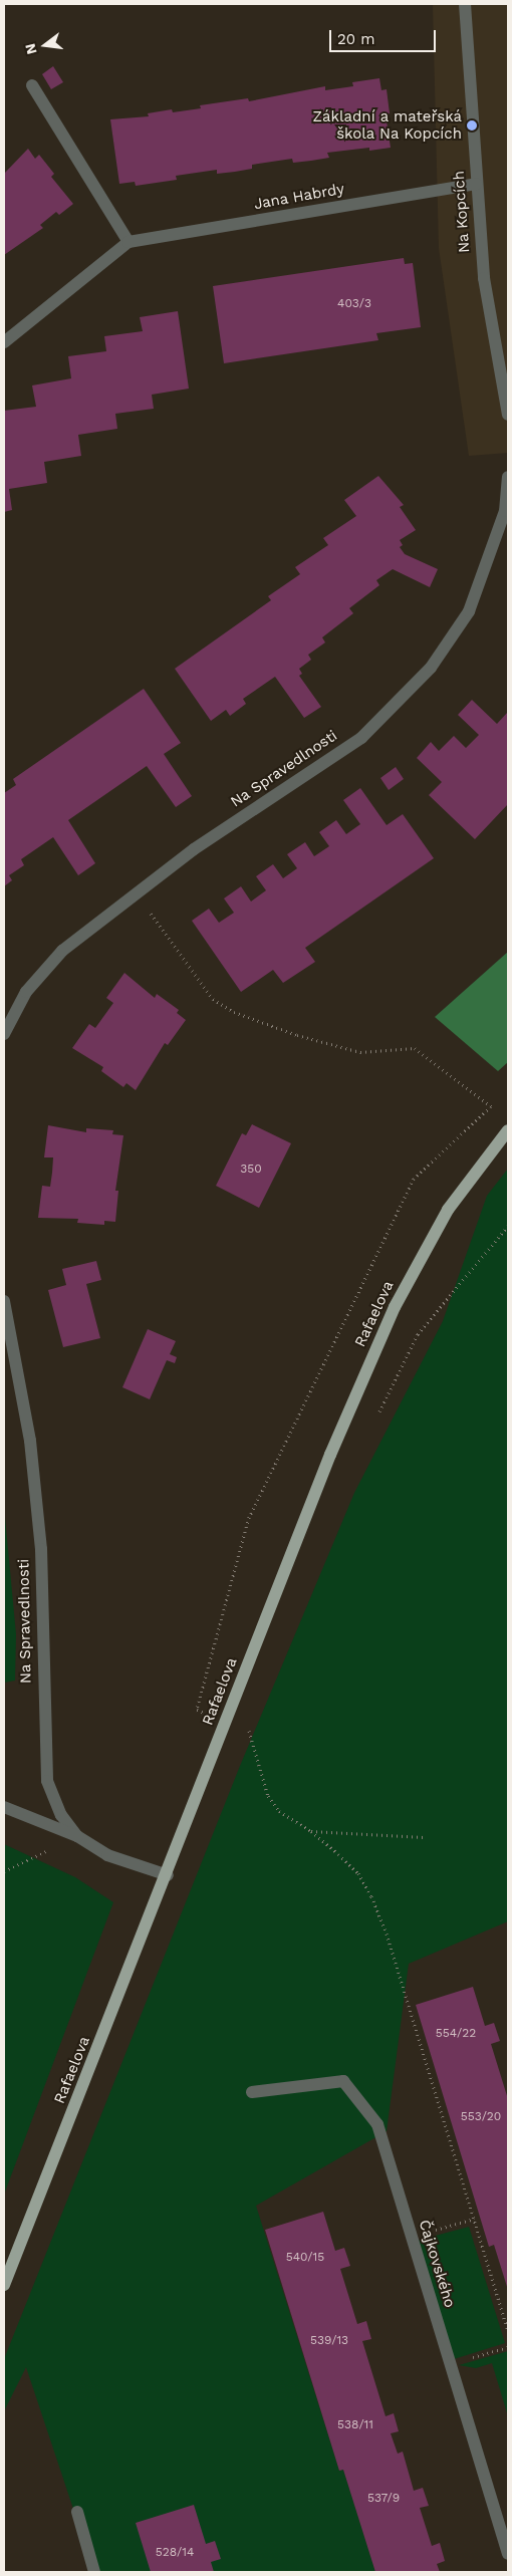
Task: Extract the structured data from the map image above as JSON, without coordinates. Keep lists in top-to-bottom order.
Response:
{
  "streets": {
    "main road": ["Rafaelova"],
    "street": [
      "Jana Habrdy",
      "Na Kopcích",
      "Na Spravedlnosti",
      "Čajkovského"
    ]
  },
  "crossings": [
    ["Jana Habrdy", "Na Kopcích"],
    ["Na Spravedlnosti", "Rafaelova"]
  ],
  "places": ["Základní a mateřská škola Na Kopcích"],
  "house_numbers": [
    "403/3",
    "350",
    "554/22",
    "553/20",
    "540/15",
    "539/13",
    "538/11",
    "537/9",
    "528/14"
  ],
  "scale_bar": "20 m",
  "north": "left"
}
